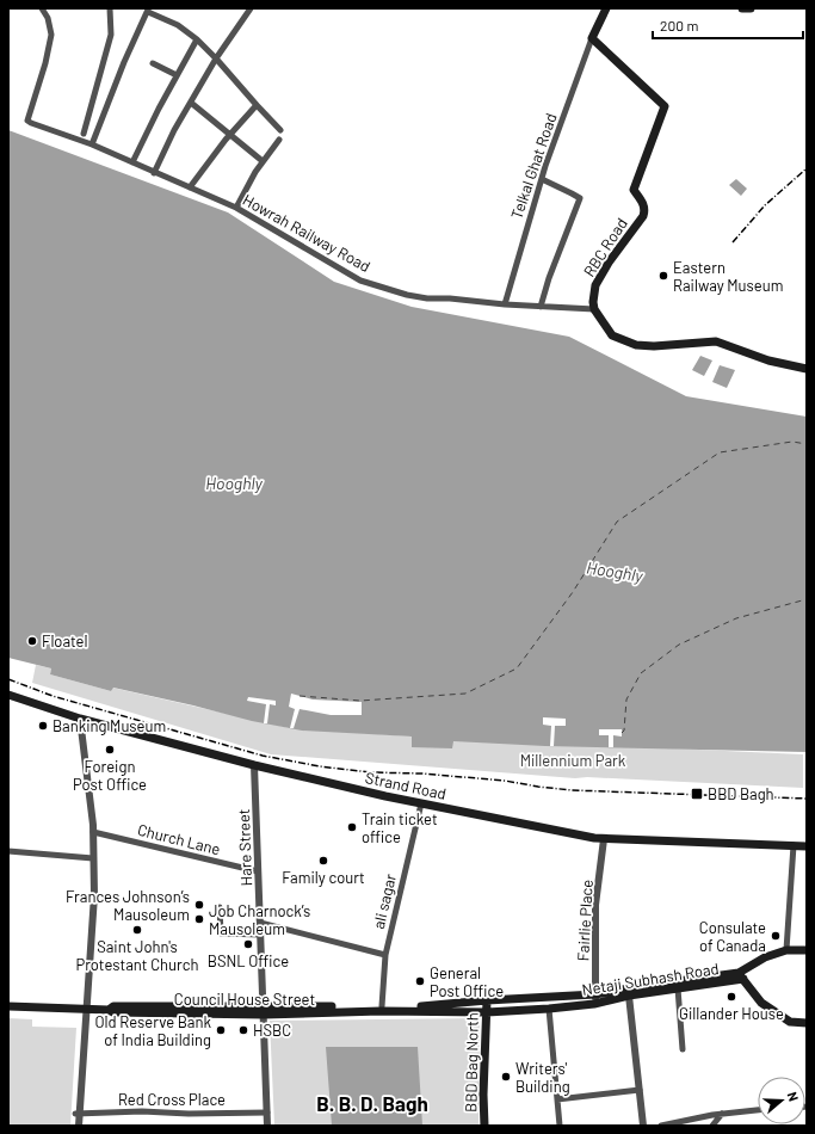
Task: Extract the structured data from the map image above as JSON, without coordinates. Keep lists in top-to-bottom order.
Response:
{
  "streets": {
    "main road": [
      "RBC Road",
      "Strand Road",
      "Netaji Subhash Road",
      "Council House Street",
      "BBD Bag North"
    ],
    "street": [
      "Telkal Ghat Road",
      "Howrah Railway Road",
      "Church Lane",
      "Hare Street",
      "ali sagar",
      "Fairlie Place",
      "Red Cross Place"
    ]
  },
  "crossings": [
    ["Telkal Ghat Road", "Howrah Railway Road"],
    ["Telkal Ghat Road", "RBC Road"],
    ["Howrah Railway Road", "RBC Road"],
    ["Strand Road", "Hare Street"],
    ["Strand Road", "ali sagar"],
    ["Strand Road", "Fairlie Place"],
    ["Church Lane", "Hare Street"],
    ["Hare Street", "Council House Street"],
    ["Hare Street", "Red Cross Place"],
    ["ali sagar", "Netaji Subhash Road"],
    ["ali sagar", "Council House Street"],
    ["Fairlie Place", "Netaji Subhash Road"],
    ["Netaji Subhash Road", "Council House Street"],
    ["Netaji Subhash Road", "BBD Bag North"]
  ],
  "districts": ["B. B. D. Bagh"],
  "water": ["Hooghly"],
  "parks": ["Millennium Park"],
  "places": {
    "other": [
      "Eastern Railway Museum",
      "Floatel",
      "Banking Museum",
      "Foreign Post Office",
      "Train ticket office",
      "Family court",
      "Frances Johnson’s Mausoleum",
      "Job Charnock’s Mausoleum",
      "Saint John's Protestant Church",
      "Consulate of Canada",
      "BSNL Office",
      "General Post Office",
      "Gillander House",
      "Old Reserve Bank of India Building",
      "HSBC",
      "Writers' Building"
    ],
    "transit": ["BBD Bagh"]
  },
  "scale_bar": "200 m",
  "north": "right"
}
